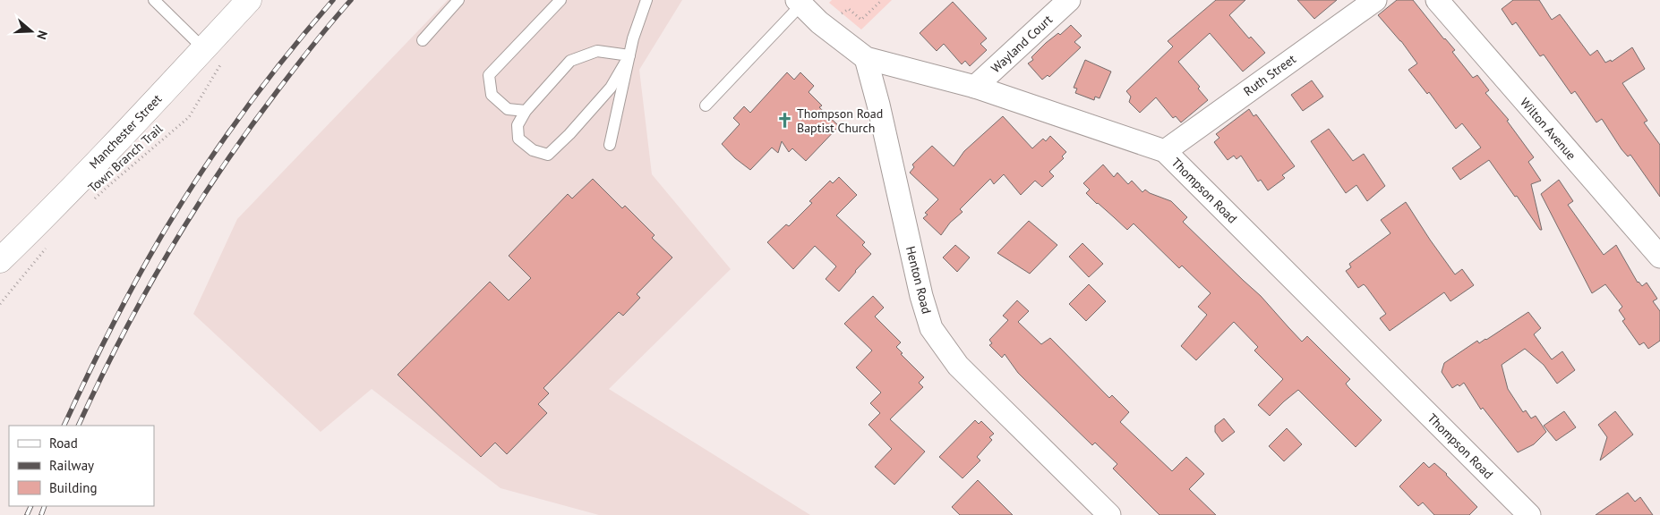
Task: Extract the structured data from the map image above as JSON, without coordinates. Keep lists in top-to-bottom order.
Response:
{
  "streets": {
    "main road": ["Manchester Street"],
    "street": [
      "Wayland Court",
      "Ruth Street",
      "Wilton Avenue",
      "Thompson Road",
      "Henton Road"
    ],
    "path": ["Town Branch Trail"]
  },
  "crossings": [
    ["Wayland Court", "Thompson Road"],
    ["Ruth Street", "Thompson Road"],
    ["Manchester Street", "Town Branch Trail"],
    ["Thompson Road", "Henton Road"]
  ],
  "places": {
    "church": ["Thompson Road Baptist Church"]
  },
  "legend": ["Road", "Railway", "Building"],
  "north": "right"
}
